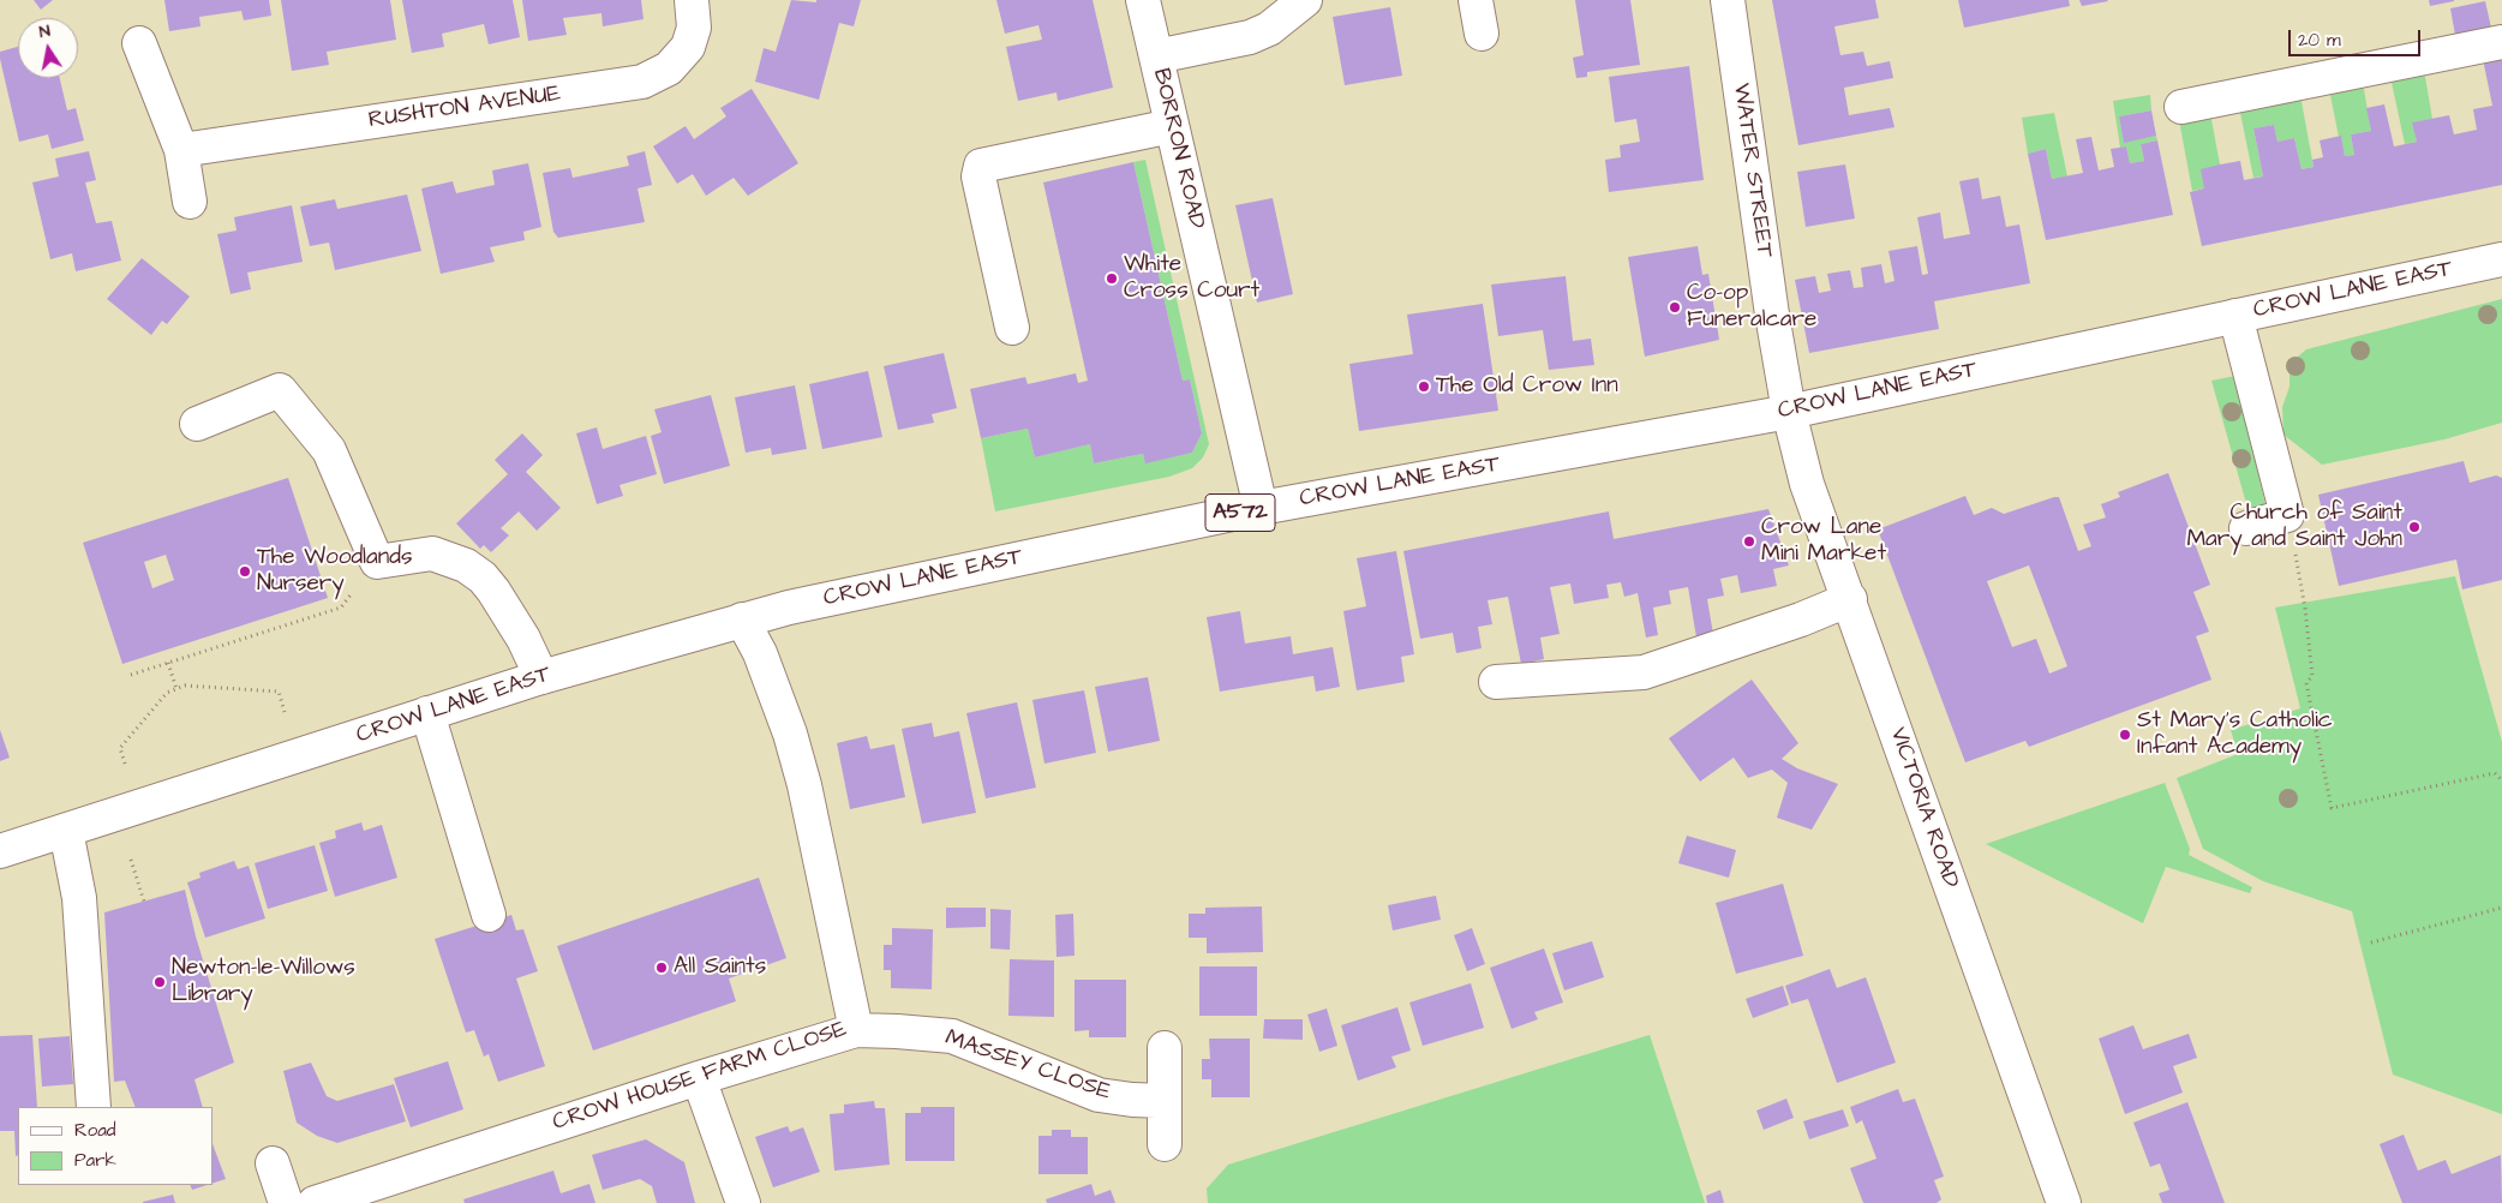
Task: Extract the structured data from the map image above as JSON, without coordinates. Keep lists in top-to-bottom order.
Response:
{
  "streets": {
    "street": [
      "RUSHTON AVENUE",
      "BORRON ROAD",
      "WATER STREET",
      "CROW LANE EAST",
      "A572",
      "VICTORIA ROAD",
      "MASSEY CLOSE",
      "CROW HOUSE FARM CLOSE"
    ]
  },
  "crossings": [
    ["BORRON ROAD", "CROW LANE EAST"],
    ["WATER STREET", "CROW LANE EAST"],
    ["WATER STREET", "VICTORIA ROAD"],
    ["CROW LANE EAST", "VICTORIA ROAD"],
    ["CROW LANE EAST", "CROW HOUSE FARM CLOSE"],
    ["MASSEY CLOSE", "CROW HOUSE FARM CLOSE"]
  ],
  "places": [
    "White Cross Court",
    "Co-op Funeralcare",
    "The Old Crow Inn",
    "Church of Saint Mary and Saint John",
    "Crow Lane Mini Market",
    "The Woodlands Nursery",
    "St Mary's Catholic Infant Academy",
    "All Saints",
    "Newton-le-Willows Library"
  ],
  "legend": ["Road", "Park"],
  "scale_bar": "20 m",
  "north": "top"
}
